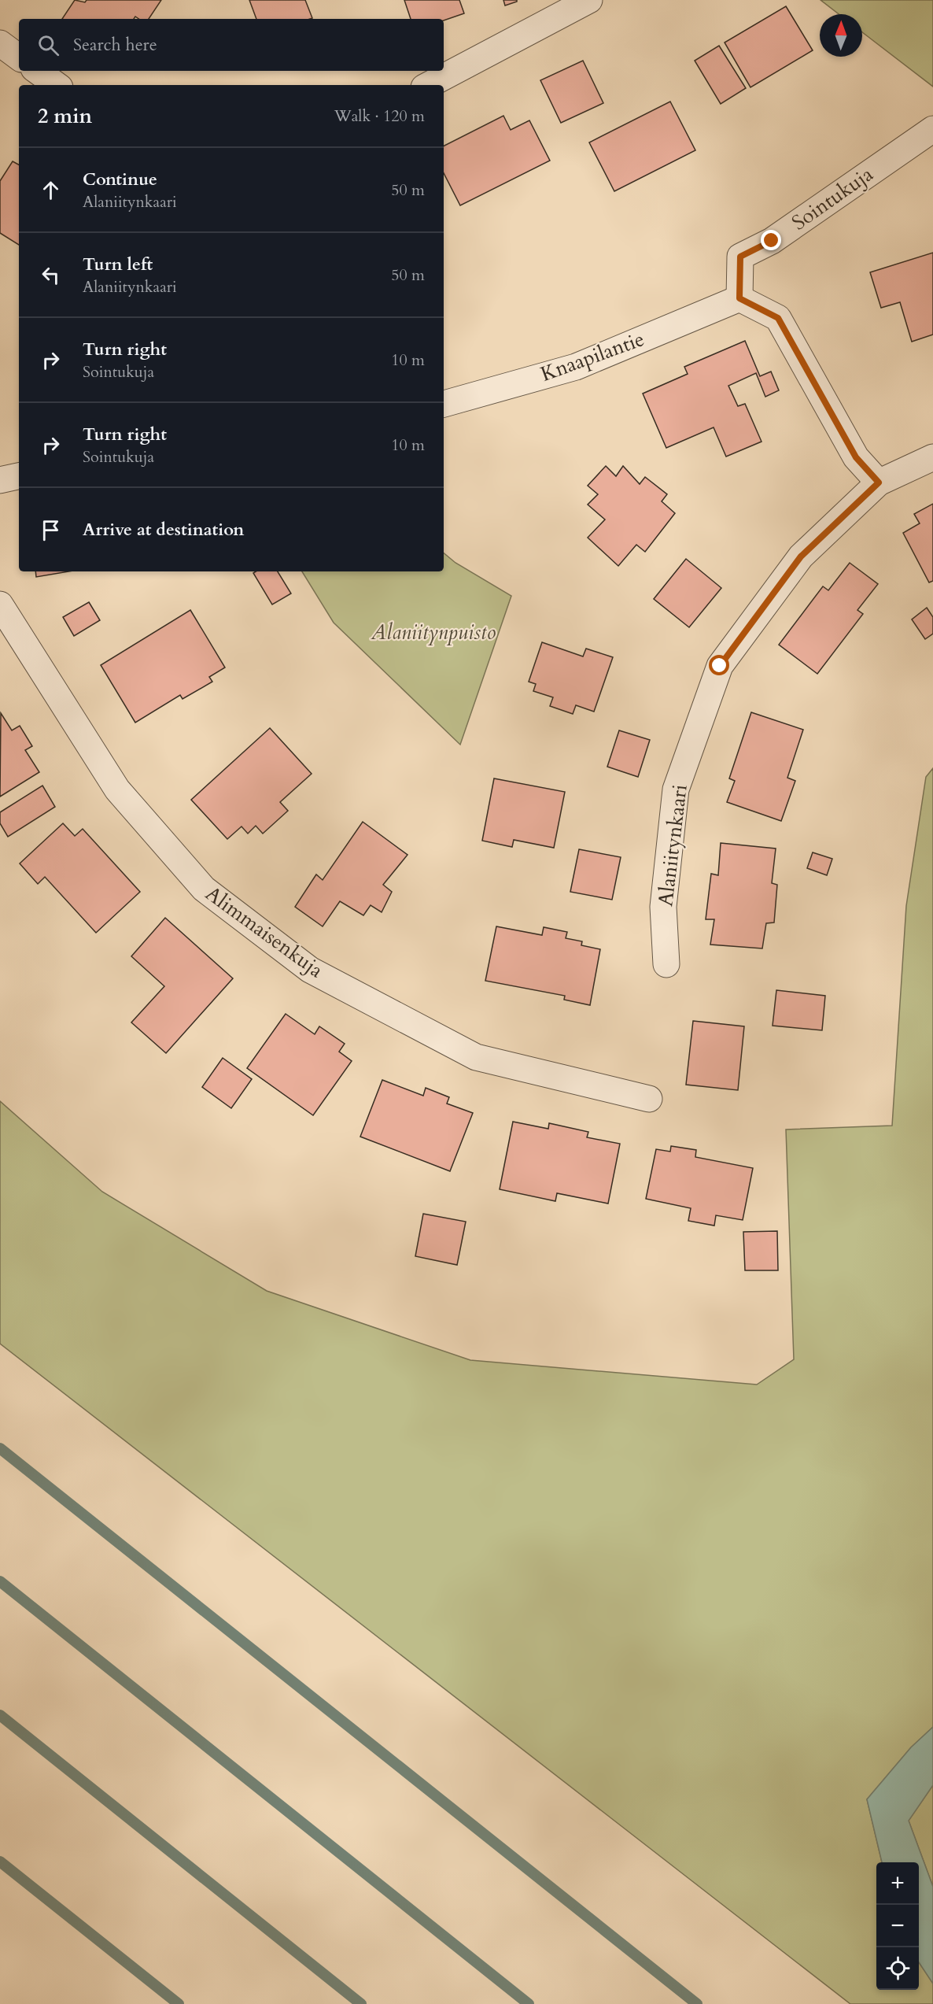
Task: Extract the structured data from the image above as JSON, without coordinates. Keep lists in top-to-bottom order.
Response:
{
  "streets": {
    "street": [
      "Sointukuja",
      "Knaapilantie",
      "Alaniitynkaari",
      "Alimmaisenkuja"
    ]
  },
  "crossings": [
    ["Sointukuja", "Knaapilantie"]
  ],
  "parks": ["Alaniitynpuisto"],
  "north": "top",
  "page": {
    "search": "Search here",
    "heading": ["2 min", "Walk · 120 m"],
    "list": [
      ["Continue", "Alaniitynkaari", "50 m"],
      ["Turn left", "Alaniitynkaari", "50 m"],
      ["Turn right", "Sointukuja", "10 m"],
      ["Turn right", "Sointukuja", "10 m"],
      "Arrive at destination"
    ],
    "map_buttons": ["+", "−"]
  }
}
